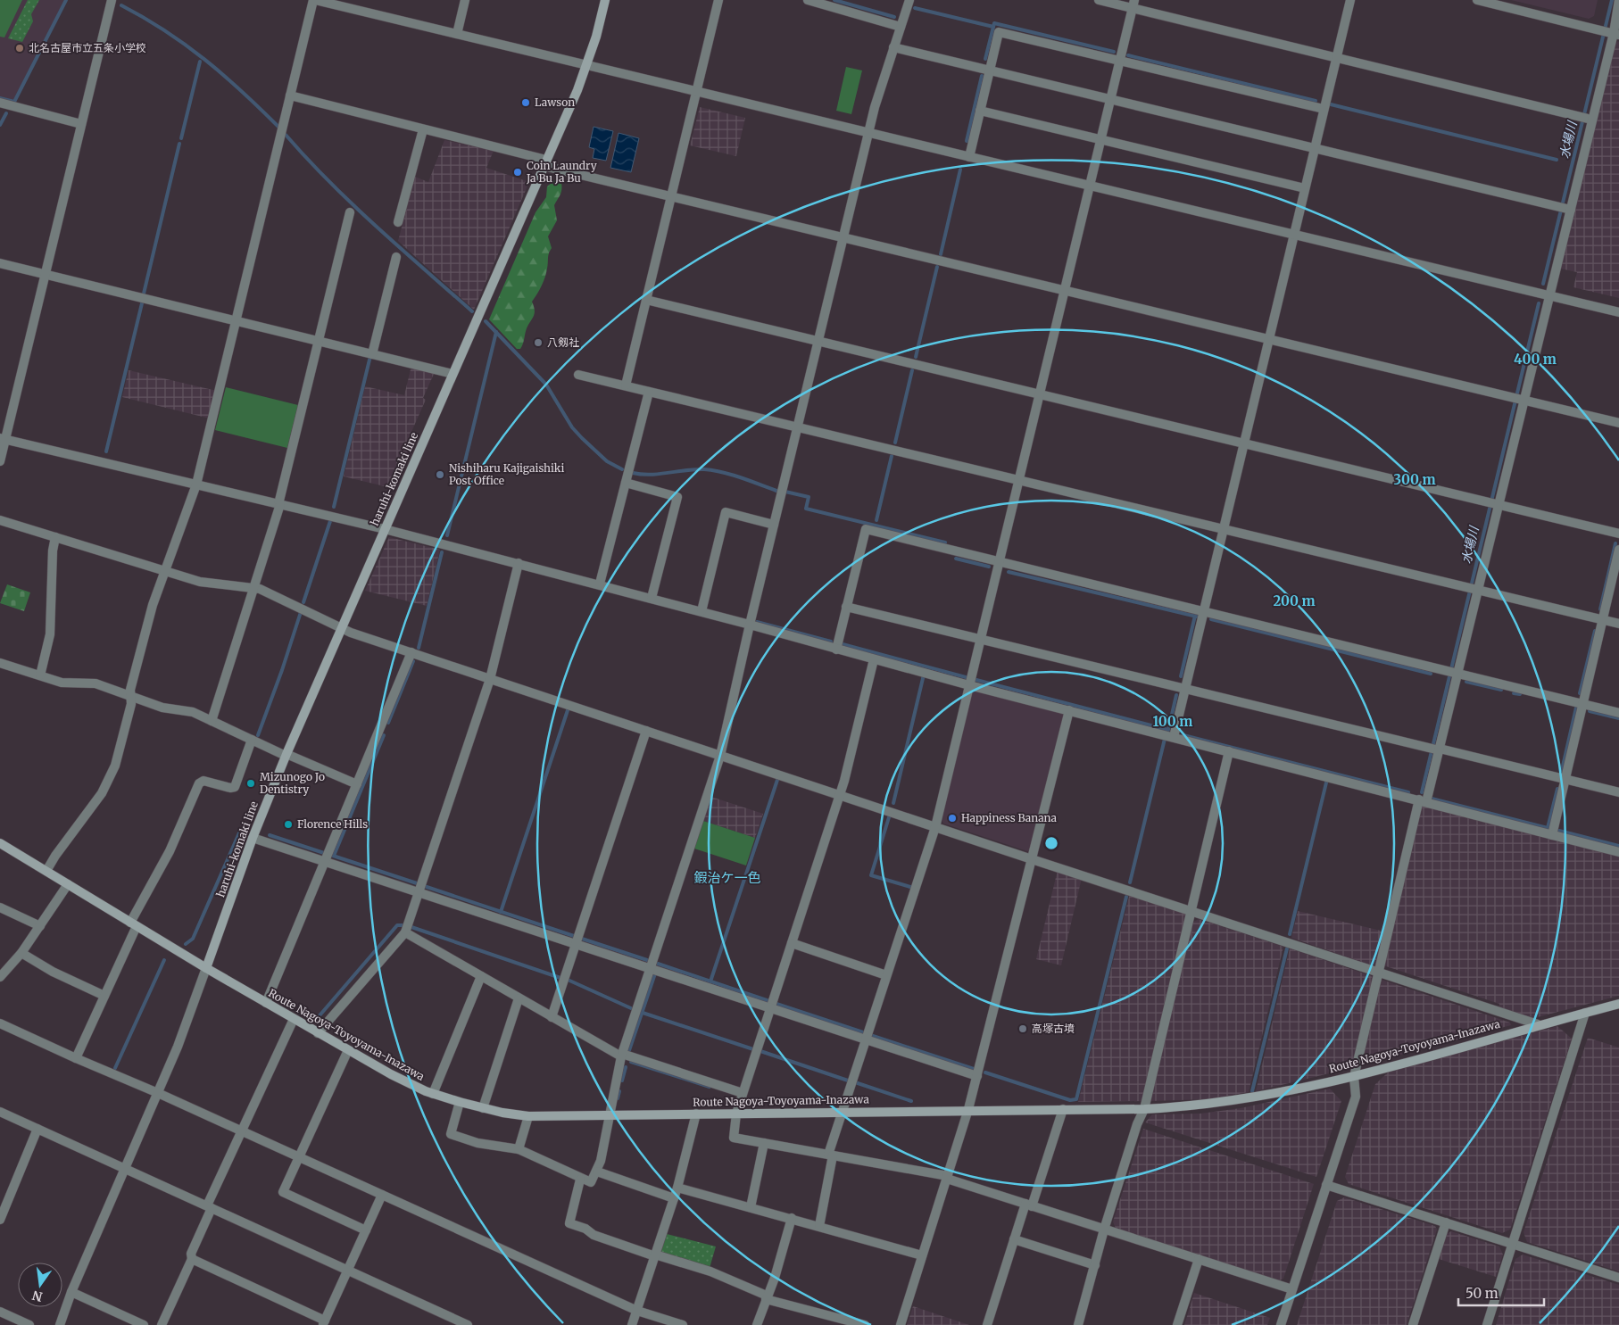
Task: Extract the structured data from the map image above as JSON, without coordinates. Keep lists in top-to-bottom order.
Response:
{
  "streets": {
    "main road": ["haruhi-komaki line", "Route Nagoya-Toyoyama-Inazawa"]
  },
  "crossings": [
    ["haruhi-komaki line", "Route Nagoya-Toyoyama-Inazawa"]
  ],
  "districts": ["鍜治ケ一色"],
  "water": ["水場川"],
  "places": [
    "北名古屋市立五条小学校",
    "Lawson",
    "Coin Laundry Ja Bu Ja Bu",
    "八剱社",
    "Nishiharu Kajigaishiki Post Office",
    "Mizunogo Jo Dentistry",
    "Happiness Banana",
    "Florence Hills",
    "高塚古墳"
  ],
  "scale_bar": "50 m",
  "north": "bottom",
  "rings": [
    "400 m",
    "300 m",
    "200 m",
    "100 m"
  ]
}
